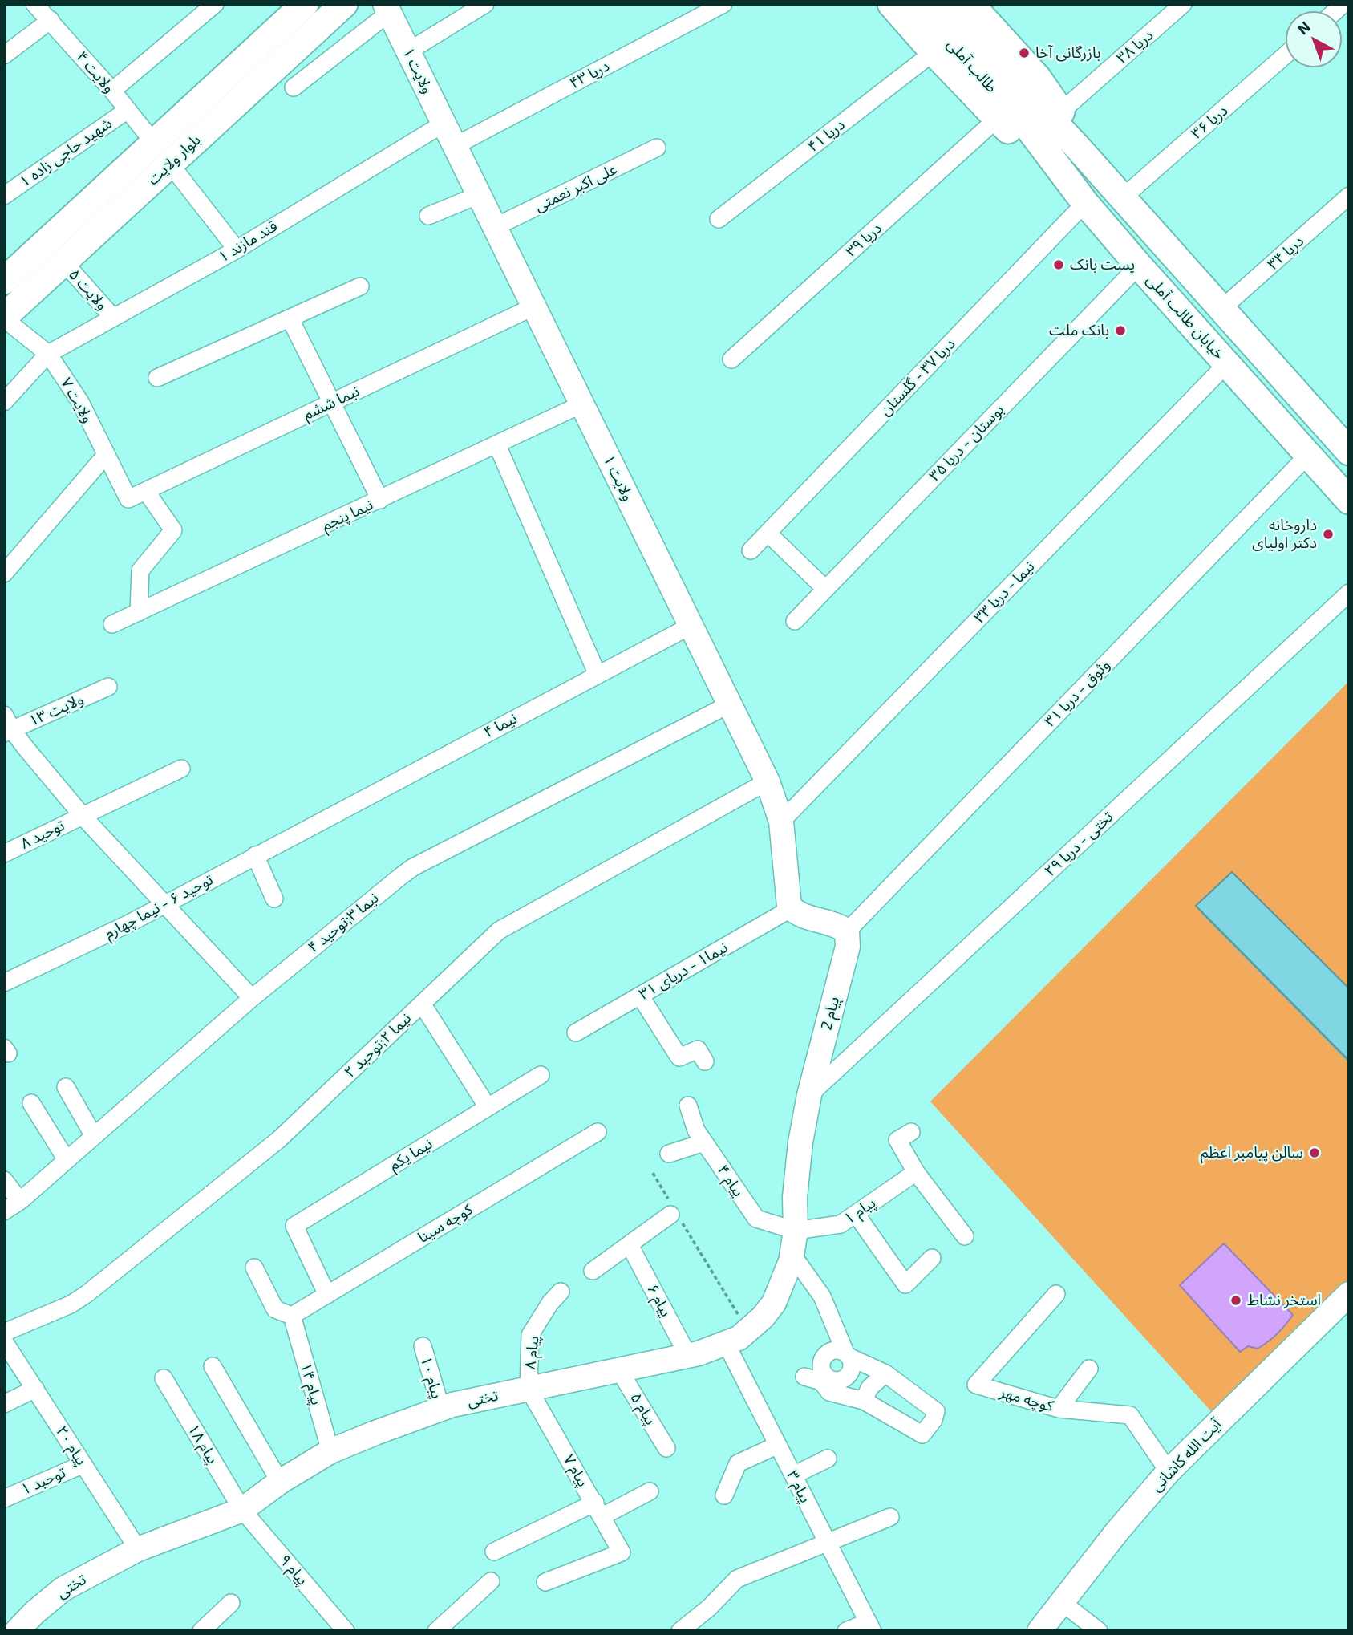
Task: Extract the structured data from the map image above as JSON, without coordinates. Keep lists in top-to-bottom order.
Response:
{
  "streets": {
    "main road": ["طالب آملی", "بلوار ولایت", "خیابان طالب آملی"],
    "street": [
      "دریا ۳۸",
      "ولایت ۱",
      "ولایت ۴",
      "دریا ۴۳",
      "دریا ۳۶",
      "دریا ۴۱",
      "شهید حاجی زاده ۱",
      "علی اکبر نعمتی",
      "دریا ۳۹",
      "قند مازند ۱",
      "دریا ۳۴",
      "ولایت ۵",
      "دریا ۳۷ - گلستان",
      "ولایت ۷",
      "نیما ششم",
      "بوستان - دریا ۳۵",
      "نیما پنجم",
      "نیما - دریا ۳۳",
      "وثوق - دریا ۳۱",
      "ولایت ۱۳",
      "نیما ۴",
      "توحید ۸",
      "تختی - دریا ۲۹",
      "توحید ۶ - نیما چهارم",
      "نیما ۳;توحید ۴",
      "نیما۱ - دریای ۳۱",
      "پیام 2",
      "نیما ۲;توحید ۲",
      "نیما یکم",
      "پیام ۴",
      "پیام ۱",
      "کوچه سینا",
      "پیام ۶",
      "پیام ۸",
      "پیام ۱۰",
      "پیام ۱۴",
      "تختی",
      "کوچه مهر",
      "پیام ۵",
      "پیام ۱۸",
      "پیام ۲۰",
      "آیت الله کاشانی",
      "پیام ۷",
      "توحید ۱",
      "پيام ۳",
      "پیام ۹"
    ]
  },
  "crossings": [
    ["دریا ۳۸", "طالب آملی"],
    ["دریا ۳۸", "خیابان طالب آملی"],
    ["طالب آملی", "خیابان طالب آملی"],
    ["ولایت ۱", "دریا ۴۳"],
    ["ولایت ۱", "علی اکبر نعمتی"],
    ["ولایت ۱", "قند مازند ۱"],
    ["ولایت ۱", "نیما ششم"],
    ["ولایت ۱", "نیما پنجم"],
    ["ولایت ۱", "نیما - دریا ۳۳"],
    ["ولایت ۱", "نیما ۴"],
    ["ولایت ۱", "نیما ۳;توحید ۴"],
    ["ولایت ۱", "نیما۱ - دریای ۳۱"],
    ["ولایت ۱", "نیما ۲;توحید ۲"],
    ["ولایت ۴", "شهید حاجی زاده ۱"],
    ["ولایت ۴", "بلوار ولایت"],
    ["ولایت ۴", "قند مازند ۱"],
    ["دریا ۳۶", "خیابان طالب آملی"],
    ["بلوار ولایت", "ولایت ۵"],
    ["بلوار ولایت", "ولایت ۷"],
    ["قند مازند ۱", "ولایت ۵"],
    ["قند مازند ۱", "ولایت ۷"],
    ["دریا ۳۴", "خیابان طالب آملی"],
    ["خیابان طالب آملی", "دریا ۳۷ - گلستان"],
    ["خیابان طالب آملی", "بوستان - دریا ۳۵"],
    ["خیابان طالب آملی", "نیما - دریا ۳۳"],
    ["خیابان طالب آملی", "وثوق - دریا ۳۱"],
    ["ولایت ۷", "نیما ششم"],
    ["وثوق - دریا ۳۱", "پیام 2"],
    ["نیما ۴", "توحید ۶ - نیما چهارم"],
    ["تختی - دریا ۲۹", "پیام 2"],
    ["تختی - دریا ۲۹", "تختی"],
    ["پیام 2", "تختی"],
    ["نیما یکم", "کوچه سینا"],
    ["پیام ۴", "پیام ۱"],
    ["پیام ۴", "تختی"],
    ["پیام ۱", "تختی"],
    ["کوچه سینا", "پیام ۱۴"],
    ["پیام ۶", "تختی"],
    ["پیام ۸", "تختی"],
    ["پیام ۸", "پیام ۷"],
    ["پیام ۱۰", "تختی"],
    ["پیام ۱۴", "تختی"],
    ["تختی", "پیام ۵"],
    ["تختی", "پیام ۱۸"],
    ["تختی", "پیام ۲۰"],
    ["تختی", "پیام ۷"],
    ["تختی", "پيام ۳"],
    ["تختی", "پیام ۹"],
    ["کوچه مهر", "آیت الله کاشانی"],
    ["پیام ۱۸", "پیام ۹"],
    ["پیام ۲۰", "توحید ۱"]
  ],
  "places": [
    "بازرگانی آخا",
    "پست بانک",
    "بانک ملت",
    "داروخانه دکتر اولیای",
    "سالن پیامبر اعظم",
    "استخر نشاط"
  ],
  "north": "top left"
}
